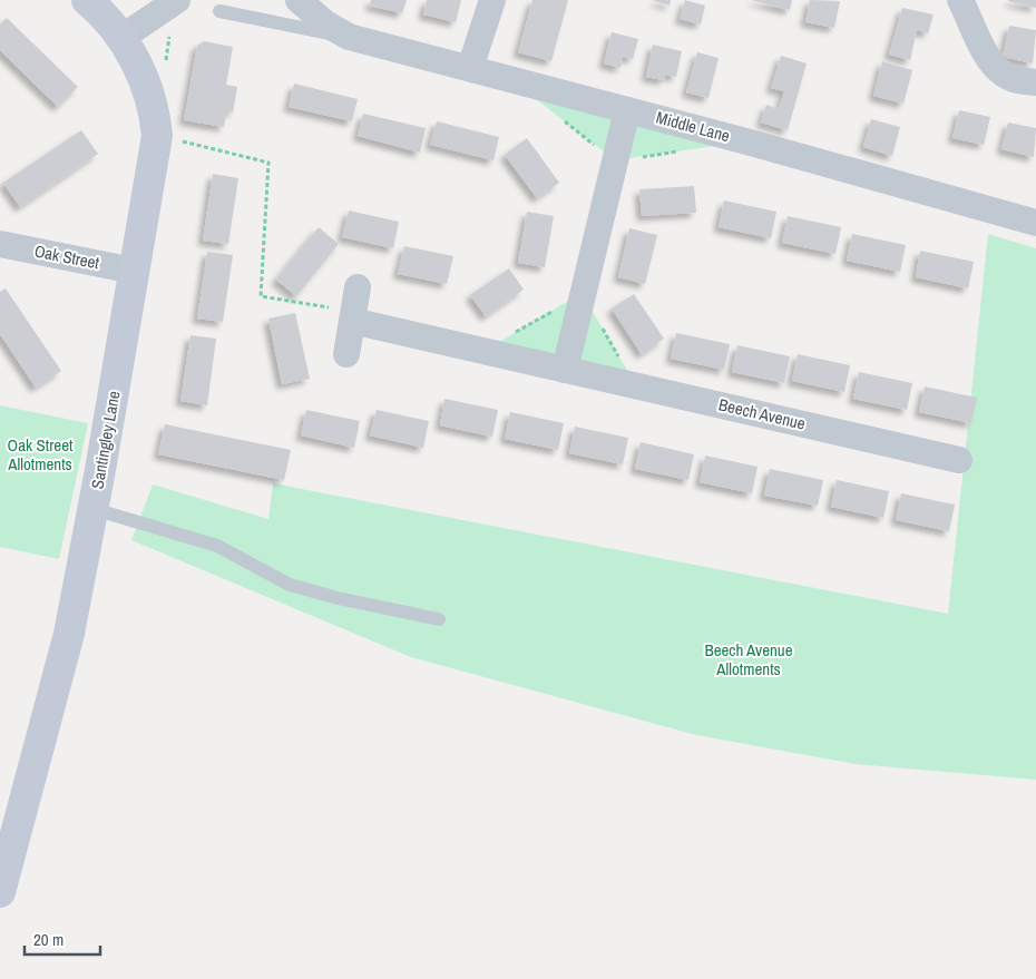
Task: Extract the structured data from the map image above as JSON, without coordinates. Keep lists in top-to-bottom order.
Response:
{
  "streets": {
    "street": [
      "Middle Lane",
      "Oak Street",
      "Beech Avenue",
      "Santingley Lane"
    ]
  },
  "crossings": [
    ["Oak Street", "Santingley Lane"]
  ],
  "parks": ["Oak Street Allotments", "Beech Avenue Allotments"],
  "scale_bar": "20 m"
}
